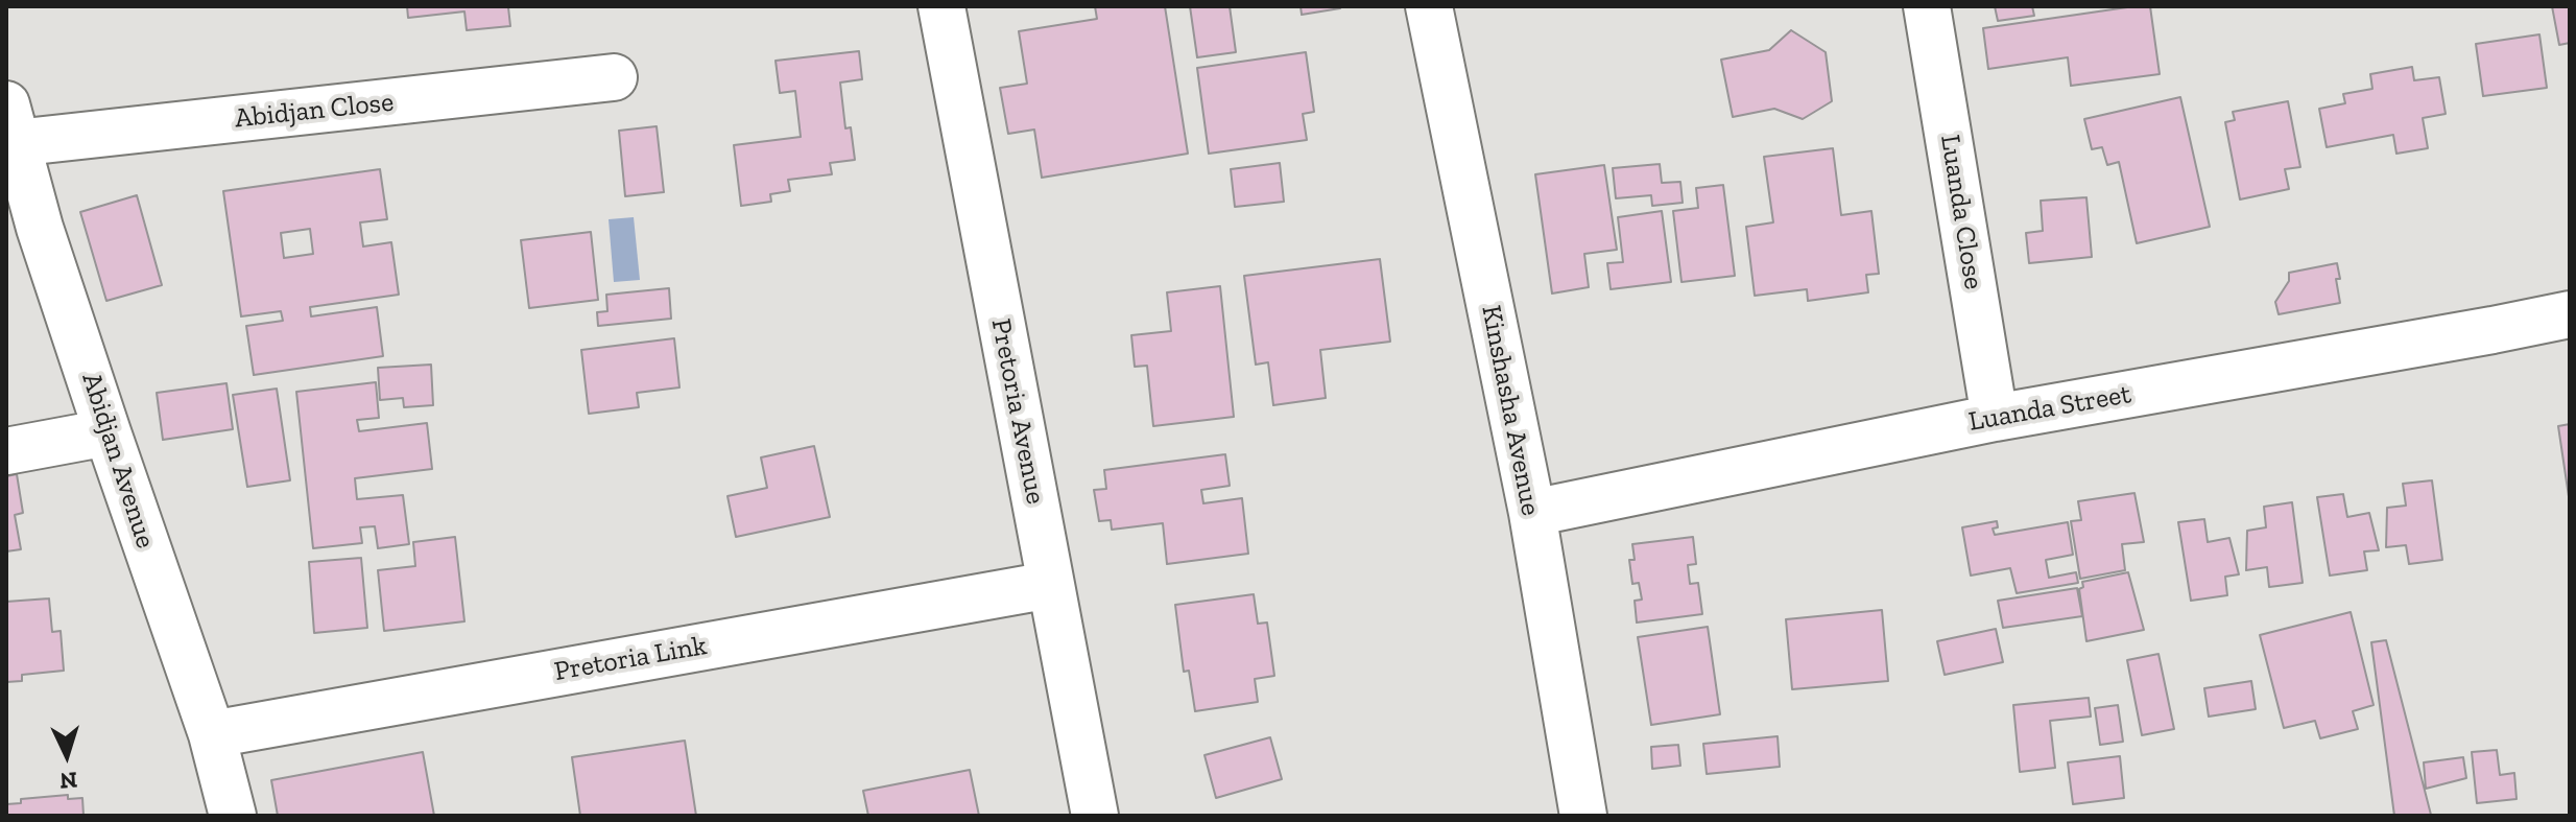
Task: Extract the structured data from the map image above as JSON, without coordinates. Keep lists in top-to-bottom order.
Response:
{
  "streets": {
    "street": [
      "Abidjan Close",
      "Luanda Close",
      "Luanda Street",
      "Kinshasha Avenue",
      "Pretoria Avenue",
      "Abidjan Avenue",
      "Pretoria Link"
    ]
  },
  "crossings": [
    ["Abidjan Close", "Abidjan Avenue"],
    ["Luanda Close", "Luanda Street"],
    ["Luanda Street", "Kinshasha Avenue"],
    ["Pretoria Avenue", "Pretoria Link"],
    ["Abidjan Avenue", "Pretoria Link"]
  ],
  "north": "bottom"
}
